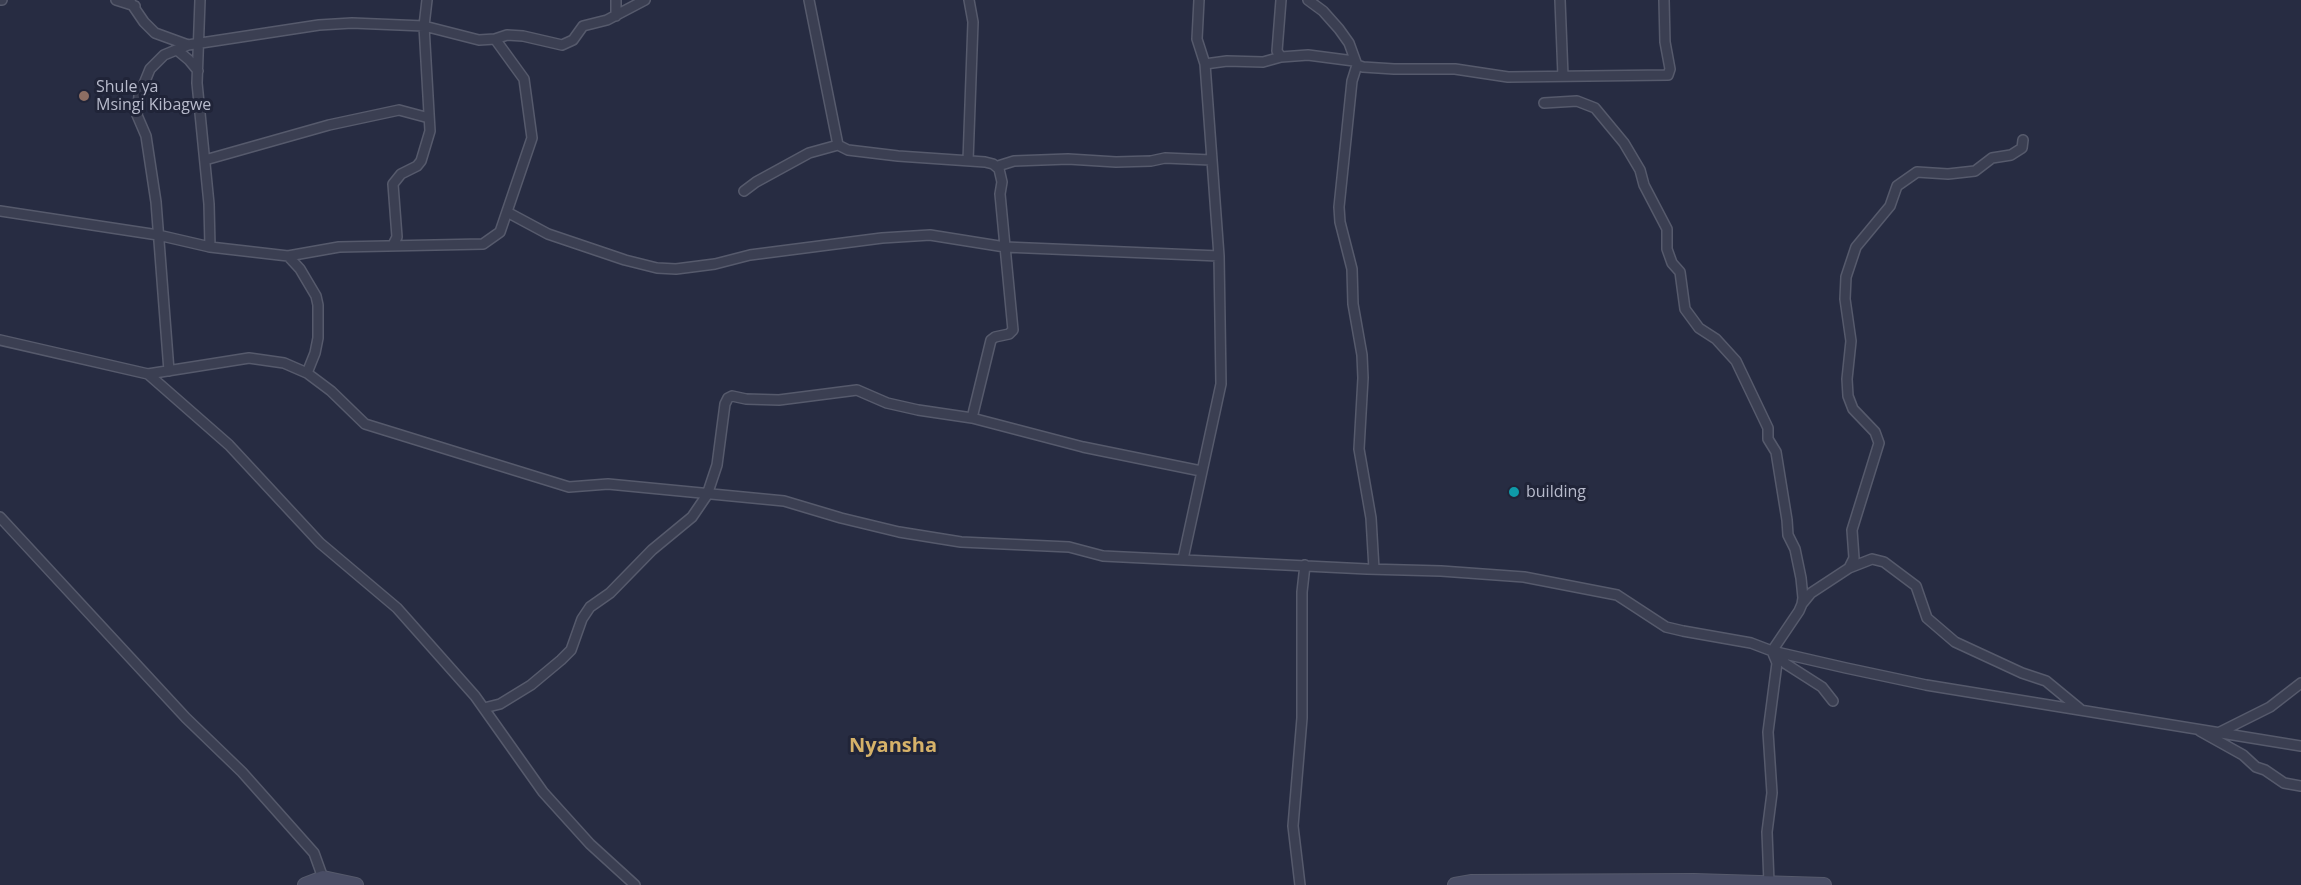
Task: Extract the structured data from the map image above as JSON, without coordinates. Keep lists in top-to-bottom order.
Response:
{
  "districts": ["Nyansha"],
  "places": ["Shule ya Msingi Kibagwe", "building"]
}
